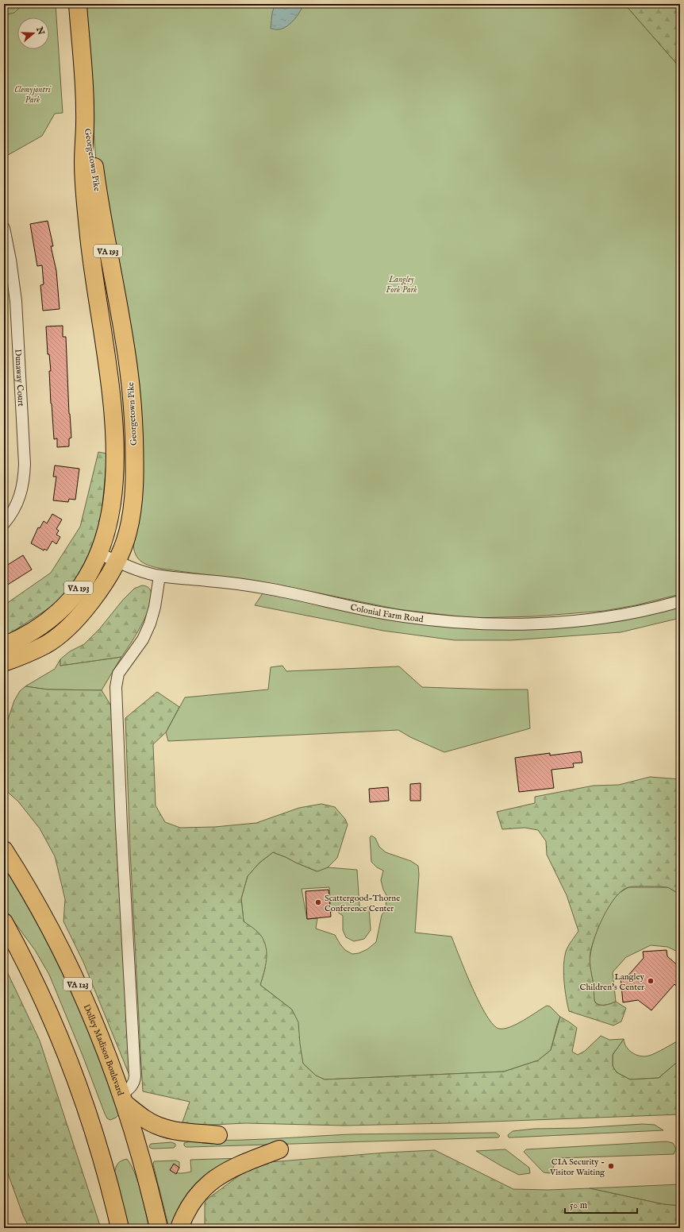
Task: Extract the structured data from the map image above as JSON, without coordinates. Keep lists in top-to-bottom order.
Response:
{
  "streets": {
    "main road": [
      "Georgetown Pike",
      "VA 193",
      "VA 123",
      "Dolley Madison Boulevard"
    ],
    "street": ["Dunaway Court", "Colonial Farm Road"]
  },
  "crossings": [
    ["Georgetown Pike", "Colonial Farm Road"]
  ],
  "parks": ["Clemyjontri Park", "Langley Fork Park"],
  "places": ["Scattergood-Thorne Conference Center", "Langley Children’s Center", "CIA Security - Visitor Waiting"],
  "scale_bar": "50 m",
  "north": "right"
}
